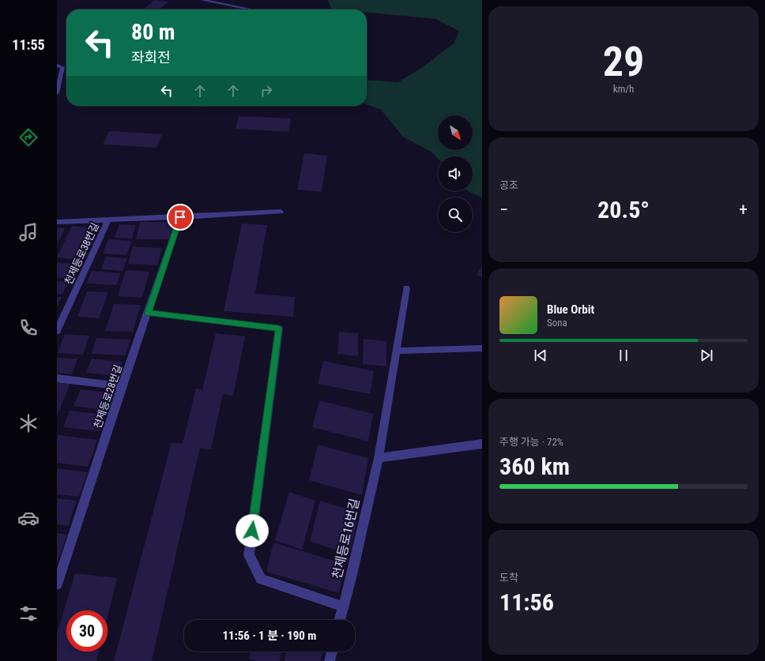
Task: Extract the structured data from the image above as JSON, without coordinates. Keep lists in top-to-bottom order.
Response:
{
  "streets": {
    "street": ["천제등로38번길", "천제등로28번길", "천제등로16번길"]
  },
  "north": "bottom right",
  "page": {
    "tabs": "11:55",
    "tile": [
      ["29", "km/h"],
      "공조",
      ["주행 가능 · 72%", "360 km"],
      ["도착", "11:56"]
    ],
    "turn": ["80 m", "좌회전"],
    "heat": ["−", "20.5°", "+"],
    "song": ["Blue Orbit", "Sona"],
    "limit": "30",
    "trip": "11:56 · 1 분 · 190 m"
  }
}
